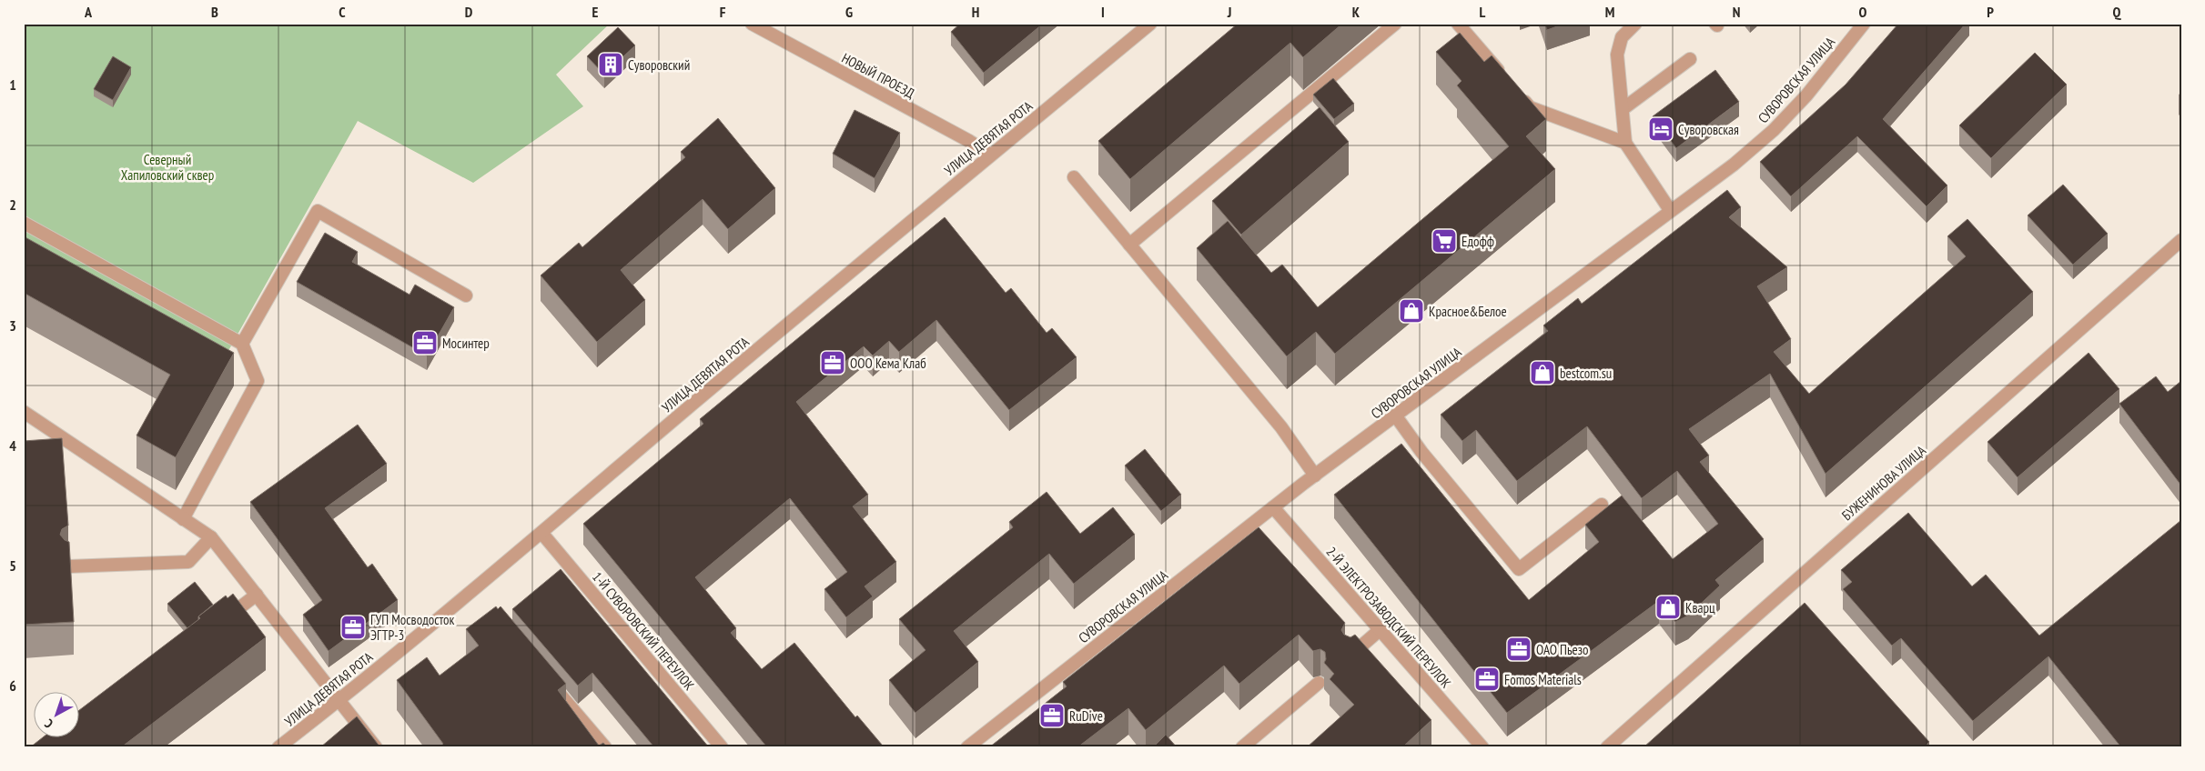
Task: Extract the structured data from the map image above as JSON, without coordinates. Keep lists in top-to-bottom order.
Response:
{
  "streets": {
    "street": [
      "НОВЫЙ ПРОЕЗД",
      "СУВОРОВСКАЯ УЛИЦА",
      "УЛИЦА ДЕВЯТАЯ РОТА",
      "БУЖЕНИНОВА УЛИЦА",
      "2-Й ЭЛЕКТРОЗАВОДСКИЙ ПЕРЕУЛОК",
      "1-Й СУВОРОВСКИЙ ПЕРЕУЛОК"
    ]
  },
  "crossings": [
    ["НОВЫЙ ПРОЕЗД", "УЛИЦА ДЕВЯТАЯ РОТА"],
    ["СУВОРОВСКАЯ УЛИЦА", "2-Й ЭЛЕКТРОЗАВОДСКИЙ ПЕРЕУЛОК"],
    ["УЛИЦА ДЕВЯТАЯ РОТА", "1-Й СУВОРОВСКИЙ ПЕРЕУЛОК"]
  ],
  "parks": ["Северный Хапиловский сквер"],
  "places": {
    "building": ["Суворовский"],
    "hotel": ["Суворовская"],
    "supermarket": ["Едофф"],
    "shop": ["Красное&Белое", "bestcom.su", "Кварц"],
    "office": [
      "Мосинтер",
      "ООО Кема Клаб",
      "ГУП Мосводосток ЭГТР-3",
      "ОАО Пьезо",
      "Fomos Materials",
      "RuDive"
    ]
  },
  "north": "bottom left",
  "grid": {
    "columns": [
      "A",
      "B",
      "C",
      "D",
      "E",
      "F",
      "G",
      "H",
      "I",
      "J",
      "K",
      "L",
      "M",
      "N",
      "O",
      "P",
      "Q"
    ],
    "rows": [
      "1",
      "2",
      "3",
      "4",
      "5",
      "6"
    ]
  }
}
